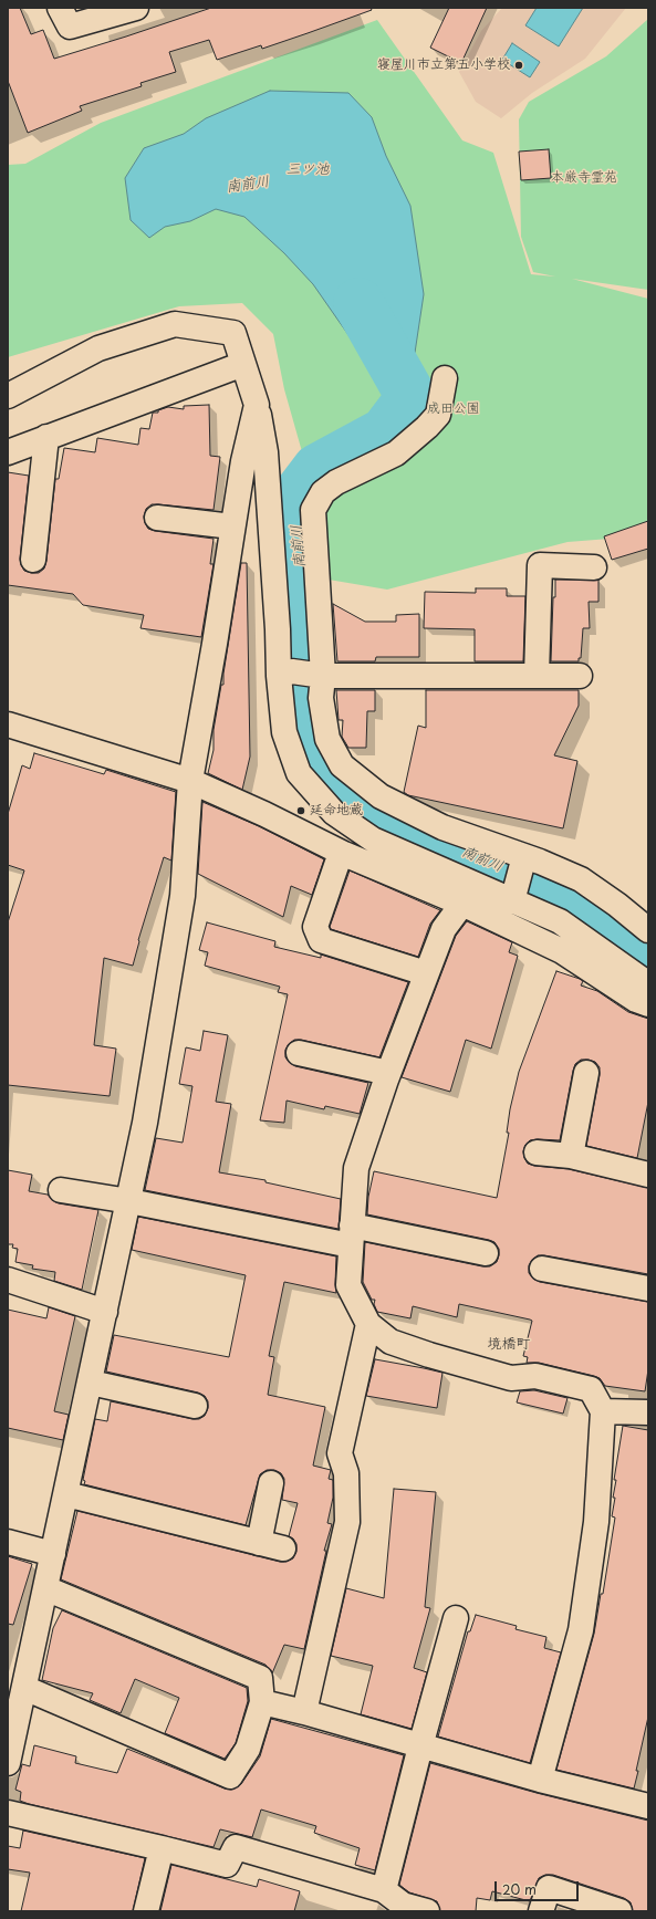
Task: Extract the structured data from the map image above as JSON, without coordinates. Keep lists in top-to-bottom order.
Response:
{
  "districts": ["境橋町"],
  "water": ["三ツ池", "南前川"],
  "parks": ["本厳寺霊苑", "成田公園"],
  "places": ["寝屋川市立第五小学校", "延命地蔵"],
  "scale_bar": "20 m"
}
